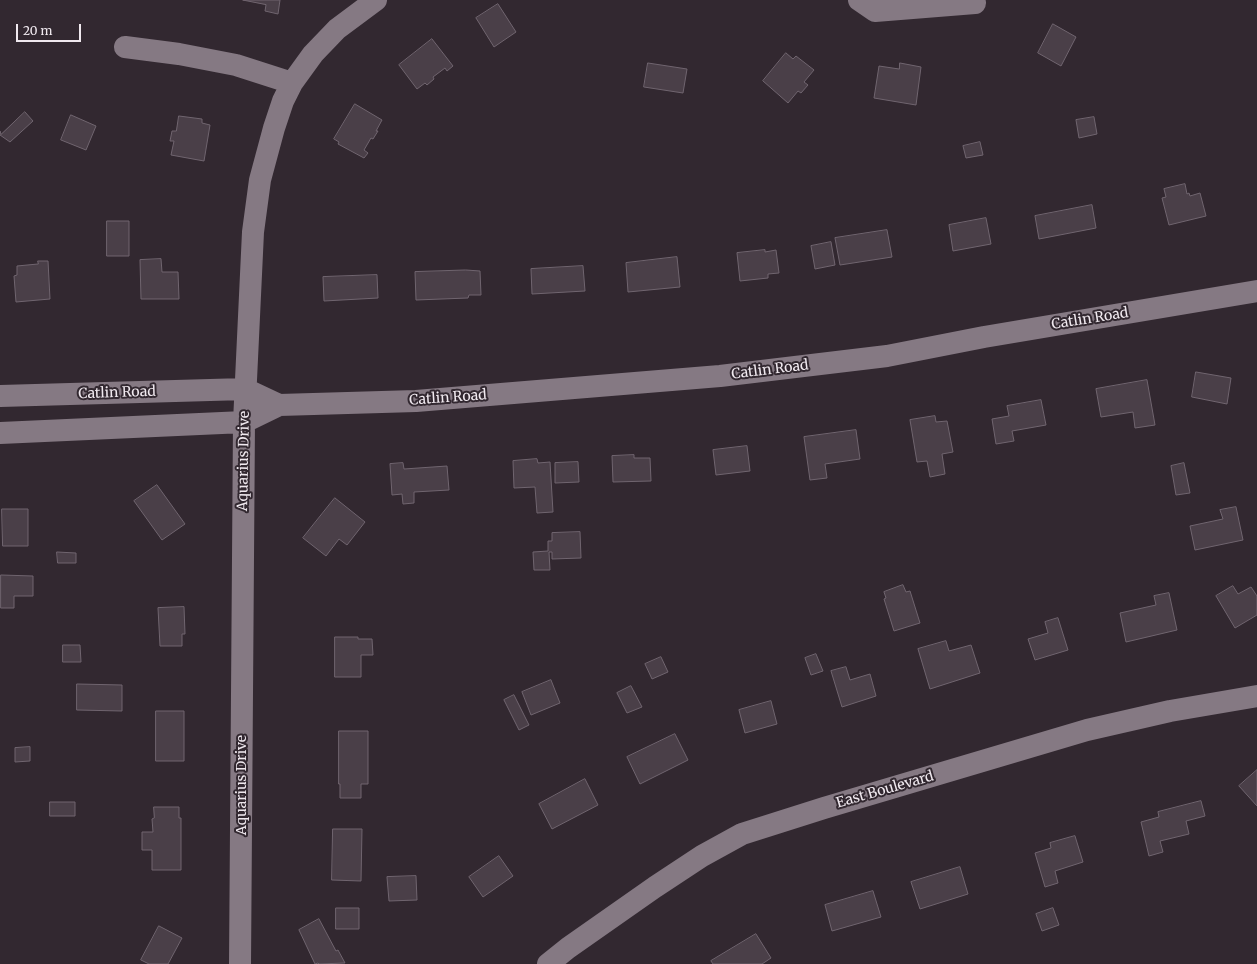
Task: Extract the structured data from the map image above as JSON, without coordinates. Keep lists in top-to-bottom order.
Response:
{
  "streets": {
    "street": ["Catlin Road", "Aquarius Drive", "East Boulevard"]
  },
  "crossings": [
    ["Catlin Road", "Aquarius Drive"]
  ],
  "scale_bar": "20 m"
}
